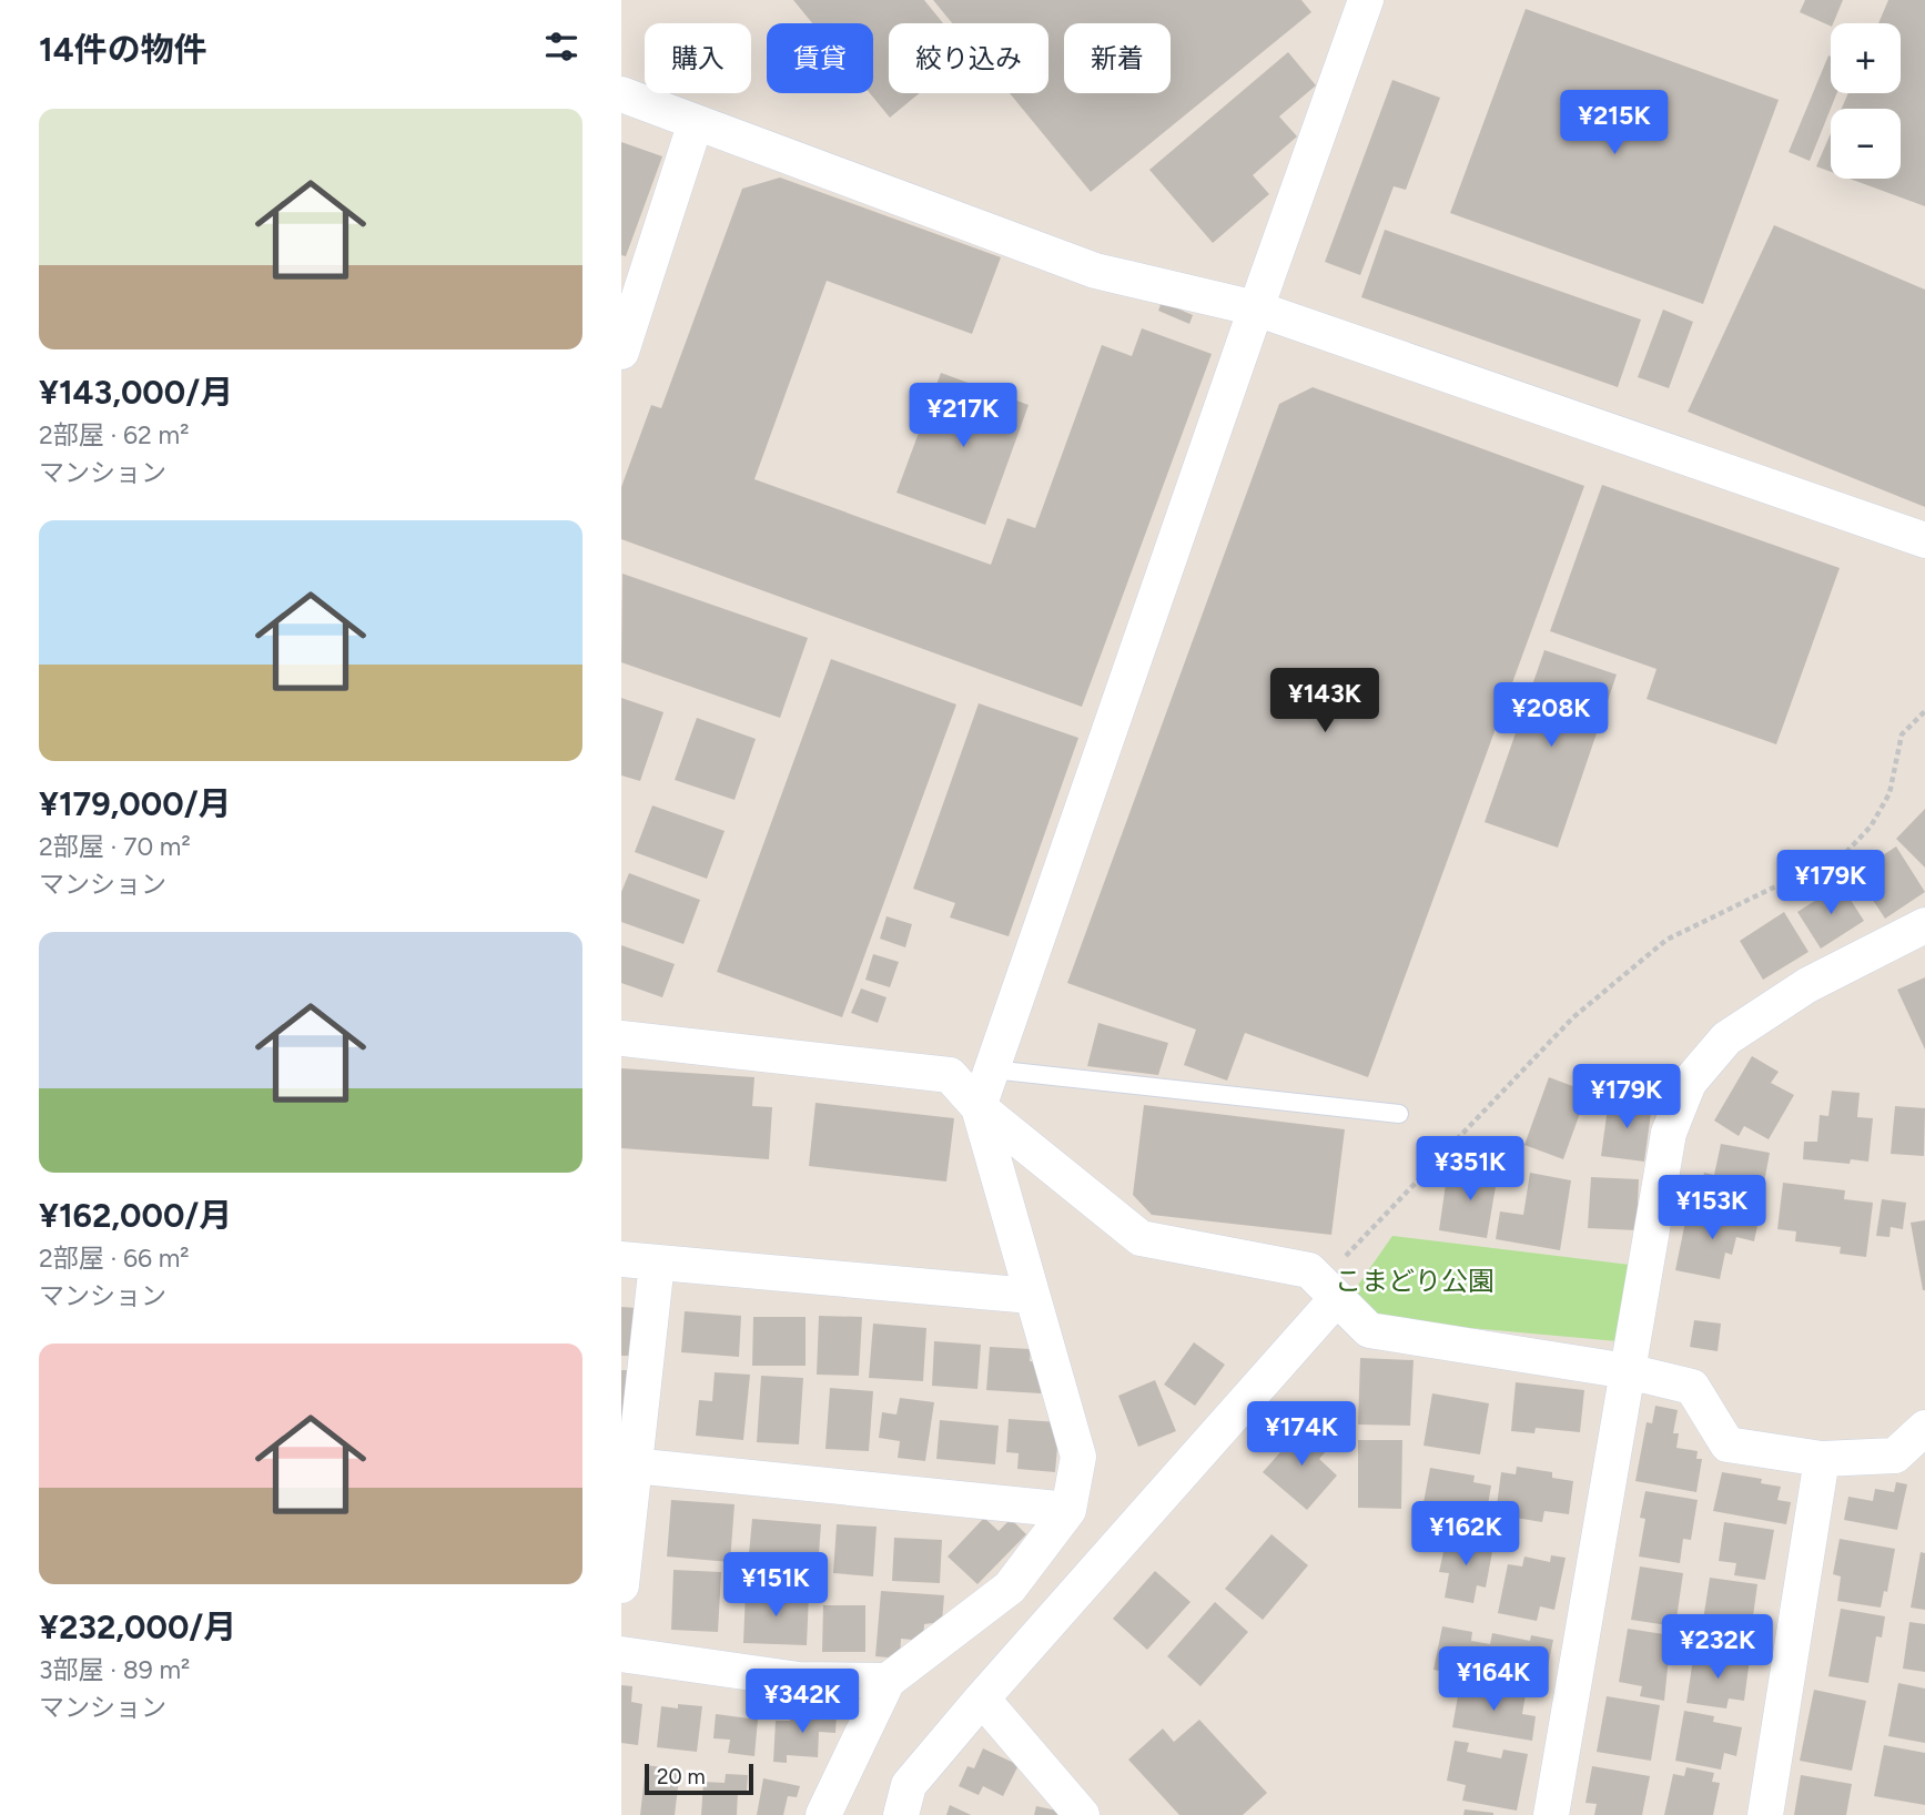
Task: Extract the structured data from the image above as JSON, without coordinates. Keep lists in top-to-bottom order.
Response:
{
  "parks": ["こまどり公園"],
  "scale_bar": "20 m",
  "page": {
    "heading": "14件の物件",
    "map_buttons": ["+", "−"],
    "chip": [
      "購入",
      "賃貸",
      "絞り込み",
      "新着"
    ],
    "price": [
      "¥215K",
      "¥217K",
      "¥143K",
      "¥208K",
      "¥179K",
      "¥179K",
      "¥351K",
      "¥153K",
      "¥174K",
      "¥162K",
      "¥151K",
      "¥232K",
      "¥164K",
      "¥342K"
    ],
    "list": [
      {
        "name": "¥143,000/月",
        "note": "2部屋 · 62 m² · マンション"
      },
      {
        "name": "¥179,000/月",
        "note": "2部屋 · 70 m² · マンション"
      },
      {
        "name": "¥162,000/月",
        "note": "2部屋 · 66 m² · マンション"
      },
      {
        "name": "¥232,000/月",
        "note": "3部屋 · 89 m² · マンション"
      }
    ],
    "scale": "20 m"
  }
}
